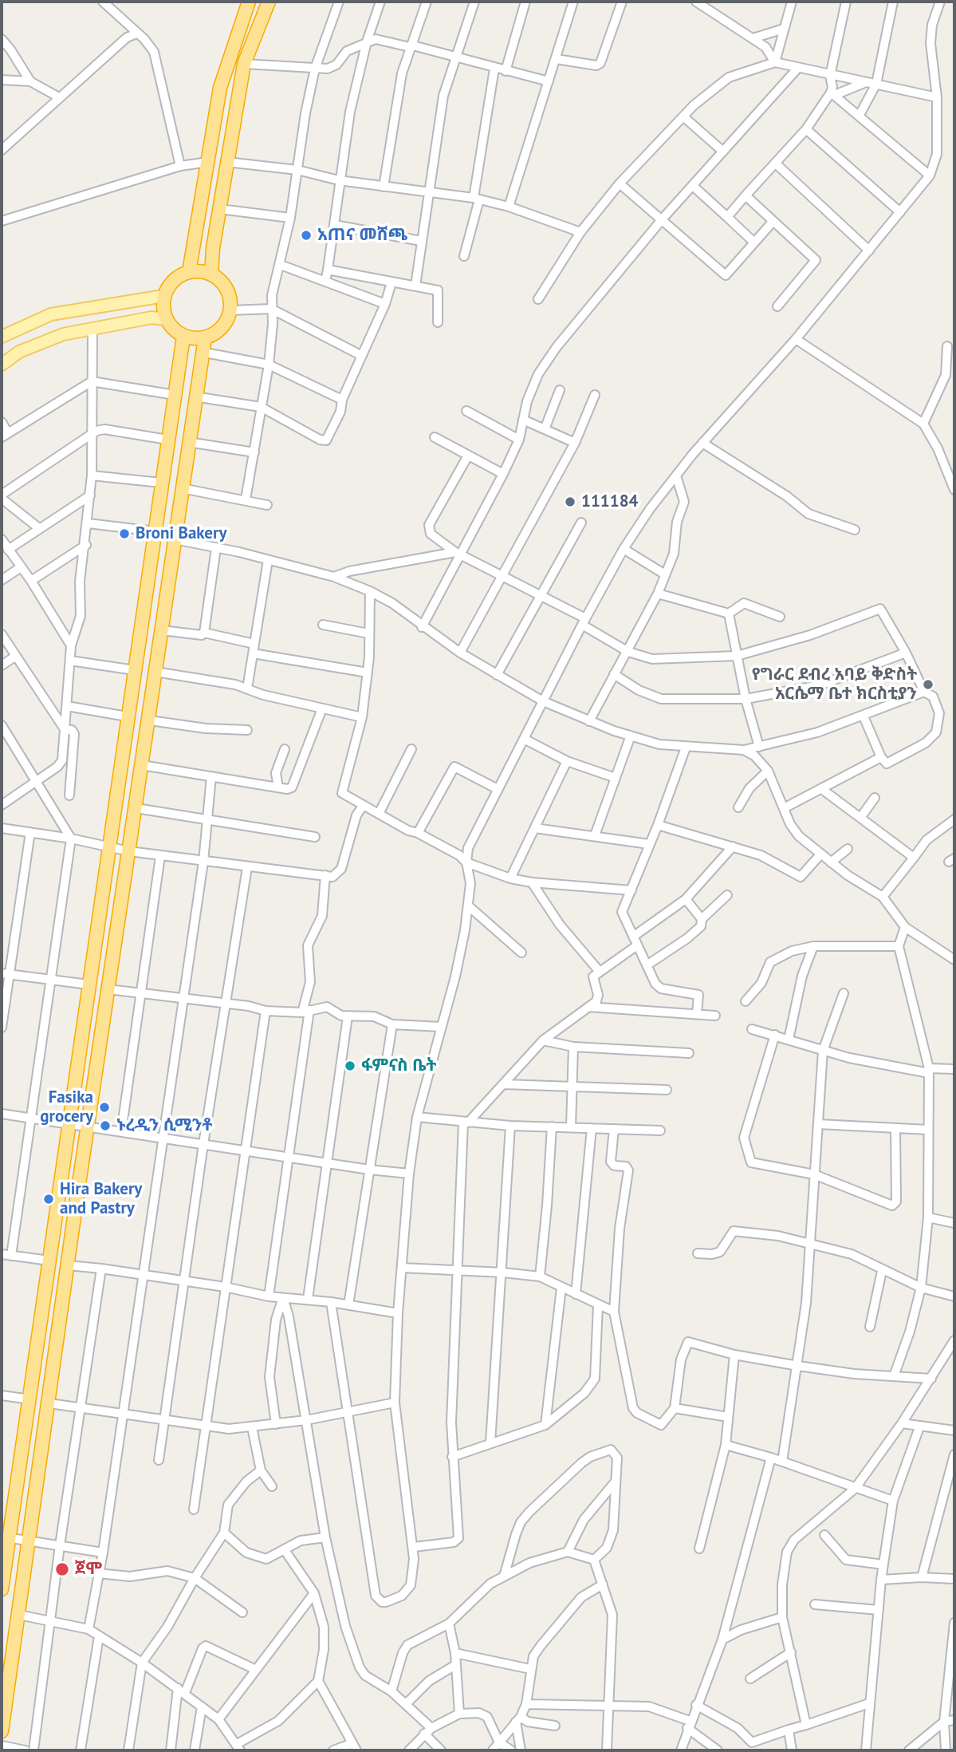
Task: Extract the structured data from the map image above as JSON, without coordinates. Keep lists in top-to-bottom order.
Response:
{
  "places": [
    "አጠና መሸጫ",
    "111184",
    "Broni Bakery",
    "የግራር ደብረ አባይ ቅድስት አርሴማ ቤተ ክርስቲያን",
    "ፋምናስ ቤት",
    "Fasika grocery",
    "ኑረዲን ሲሚንቶ",
    "Hira Bakery and Pastry",
    "ጀሞ"
  ]
}
